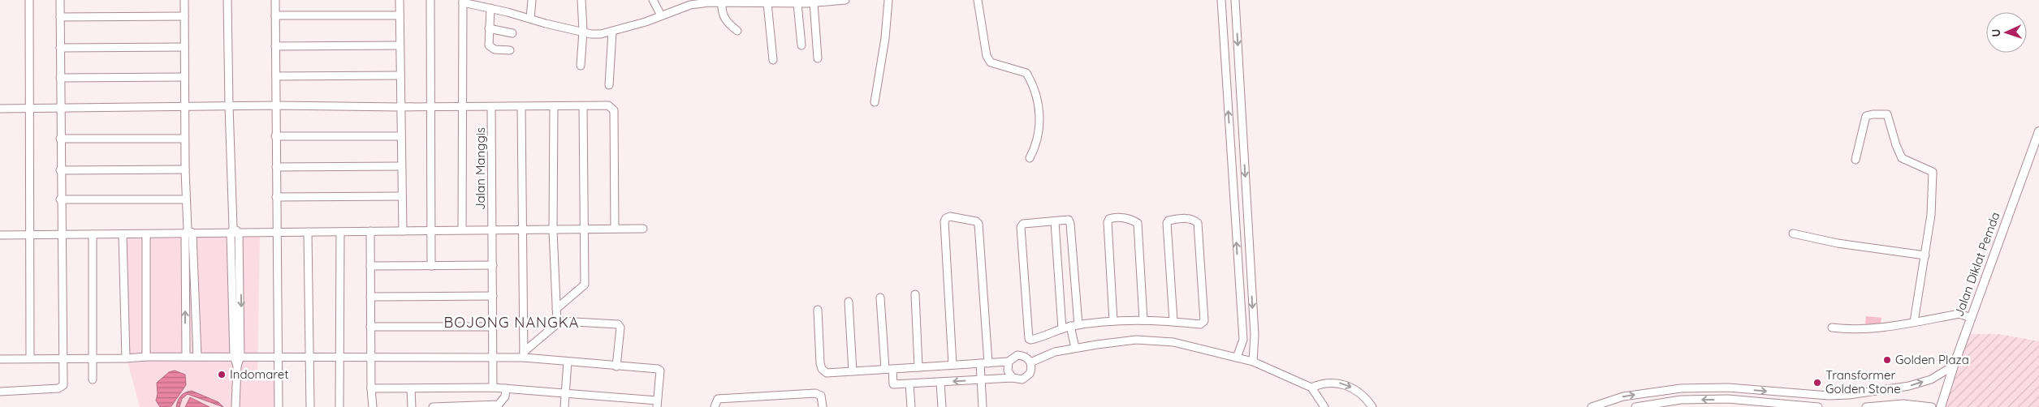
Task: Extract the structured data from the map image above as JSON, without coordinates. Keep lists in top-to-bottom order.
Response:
{
  "streets": {
    "street": ["Jalan Manggis", "Jalan Diklat Pemda"]
  },
  "districts": ["BOJONG NANGKA"],
  "places": ["Golden Plaza", "Indomaret", "Transformer Golden Stone"],
  "north": "left"
}
